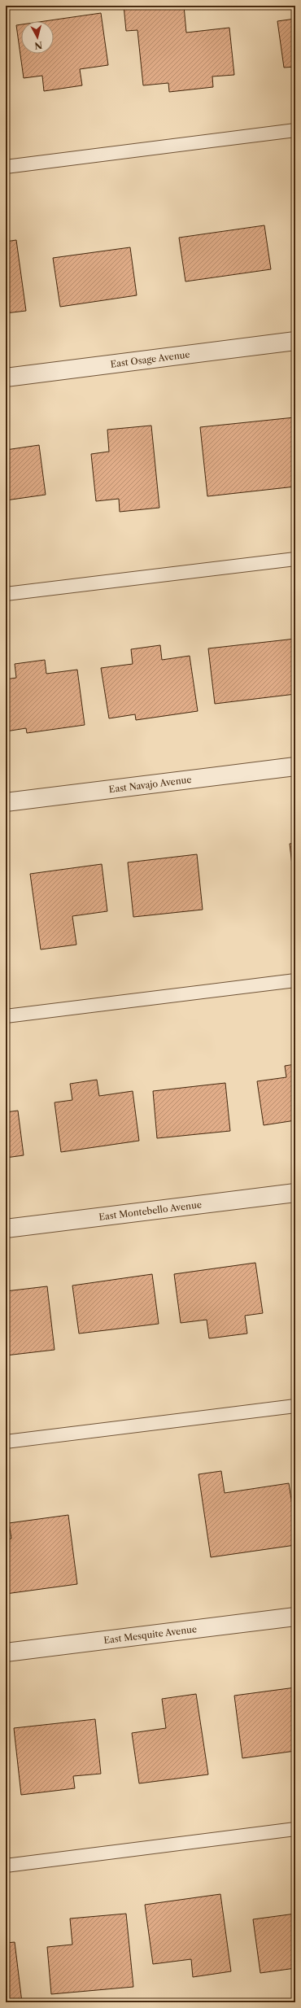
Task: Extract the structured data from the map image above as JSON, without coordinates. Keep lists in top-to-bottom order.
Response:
{
  "streets": {
    "street": [
      "East Osage Avenue",
      "East Navajo Avenue",
      "East Montebello Avenue",
      "East Mesquite Avenue"
    ]
  },
  "north": "bottom"
}
